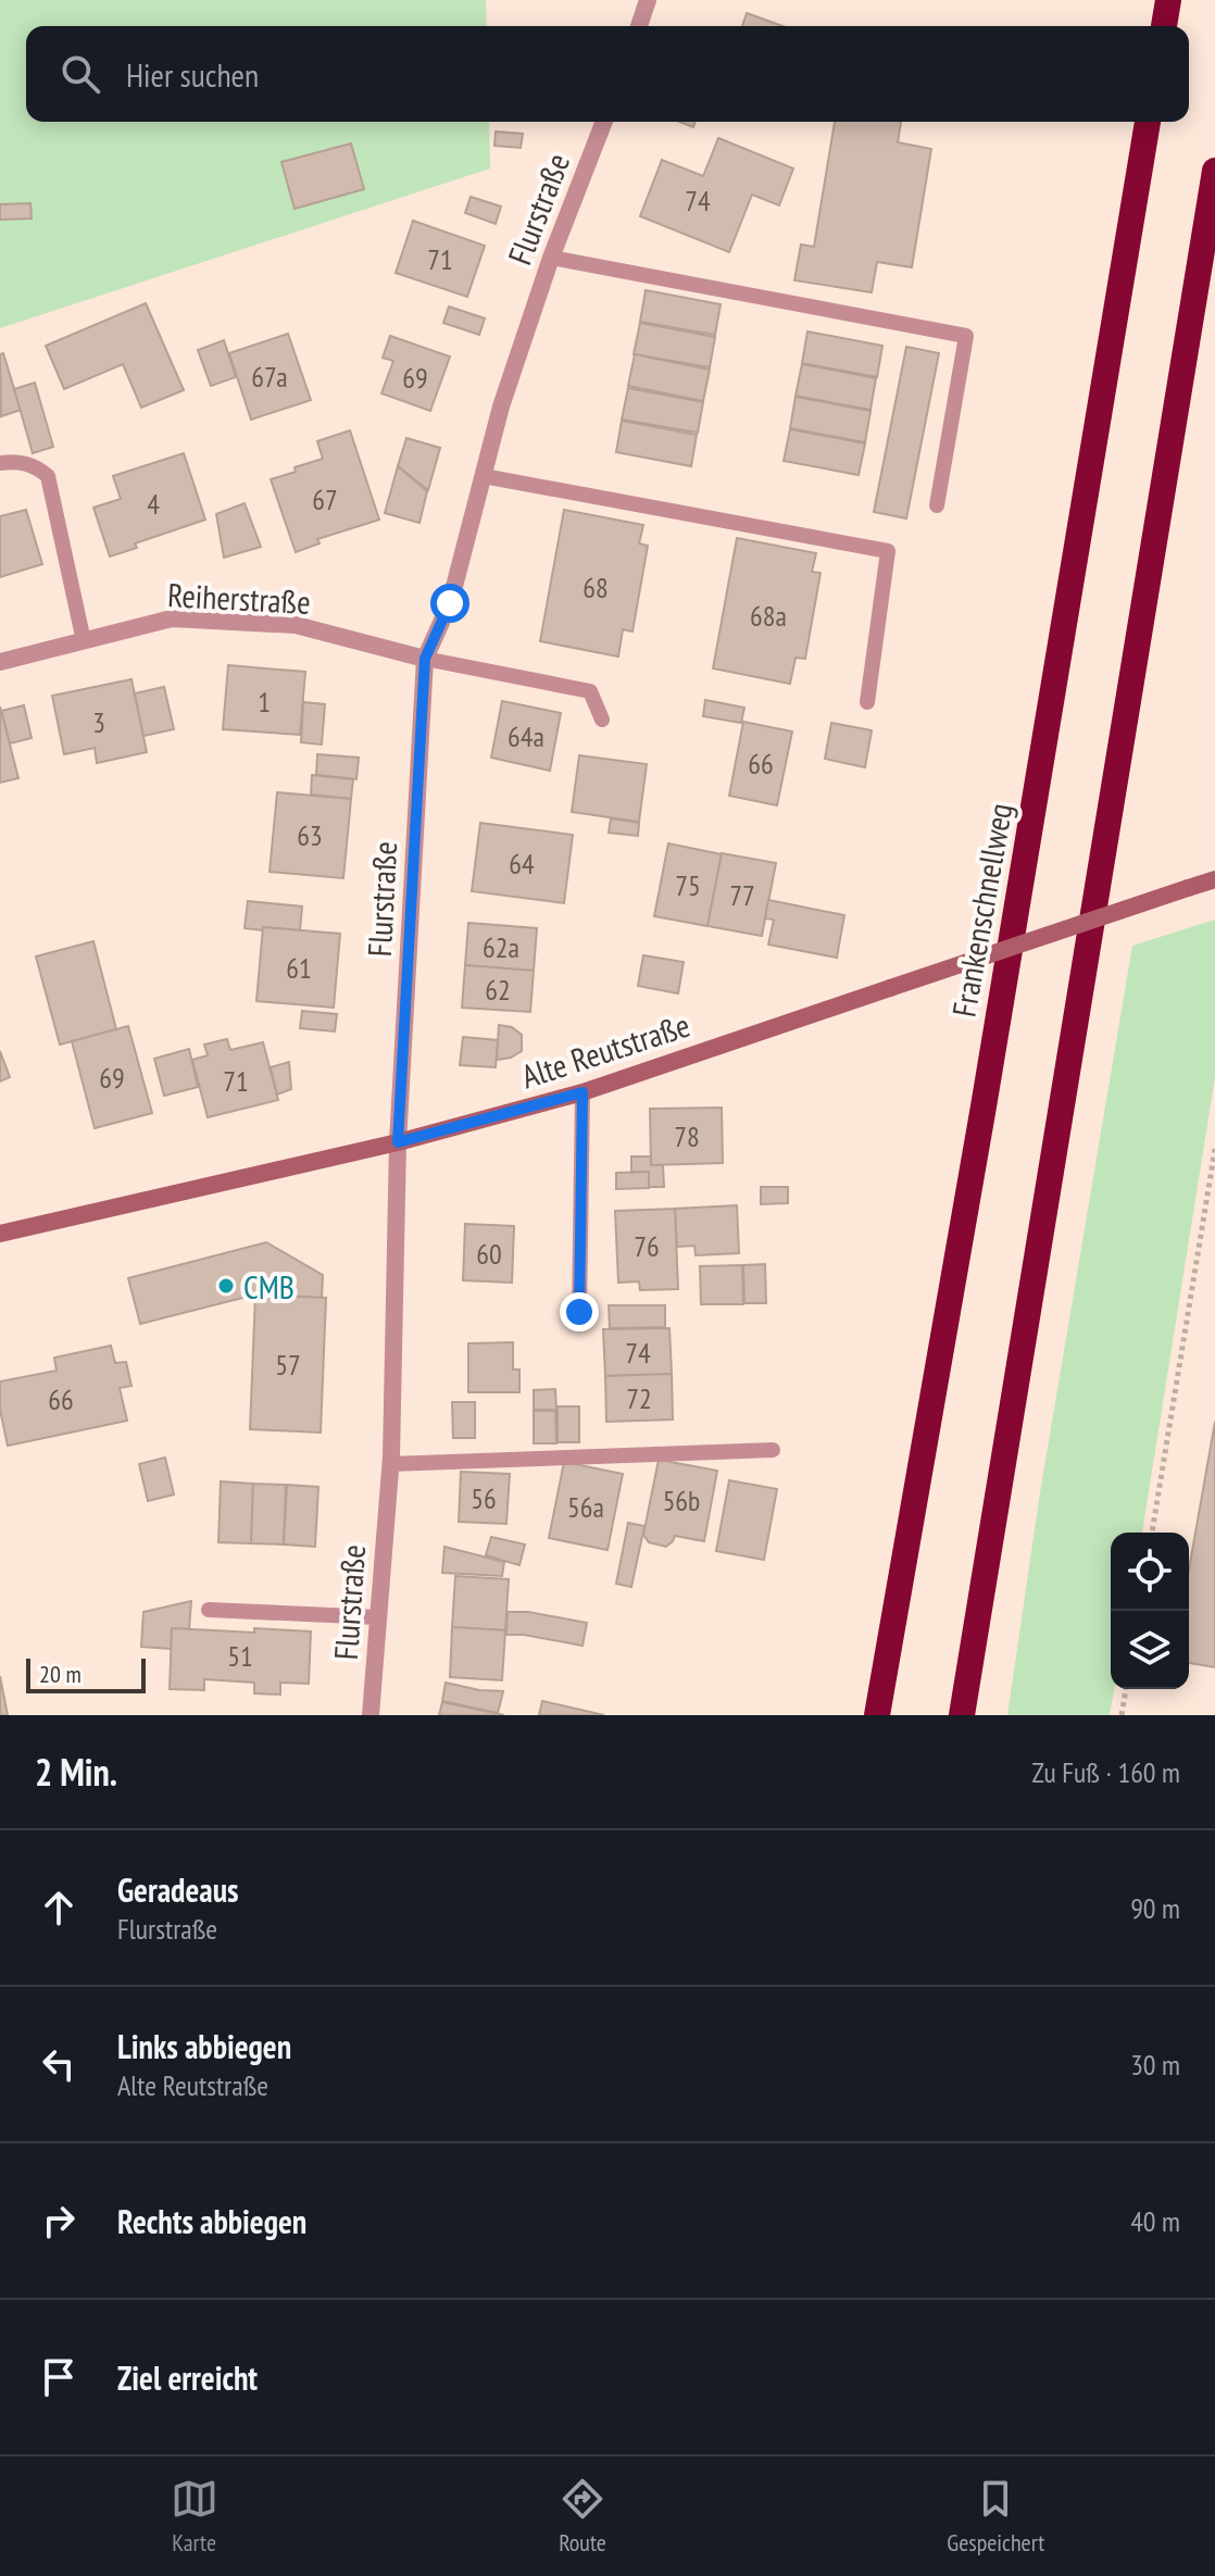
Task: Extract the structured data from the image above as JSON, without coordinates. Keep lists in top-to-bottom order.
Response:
{
  "streets": {
    "highway": ["Frankenschnellweg"],
    "main road": ["Alte Reutstraße"],
    "street": ["Flurstraße", "Reiherstraße"]
  },
  "crossings": [
    ["Flurstraße", "Reiherstraße"],
    ["Flurstraße", "Alte Reutstraße"]
  ],
  "places": ["CMB"],
  "house_numbers": [
    "74",
    "71",
    "67a",
    "69",
    "67",
    "4",
    "68",
    "68a",
    "1",
    "3",
    "64a",
    "66",
    "63",
    "64",
    "75",
    "77",
    "62a",
    "61",
    "62",
    "69",
    "71",
    "78",
    "76",
    "60",
    "74",
    "57",
    "72",
    "66",
    "56",
    "56b",
    "56a",
    "51"
  ],
  "scale_bar": "20 m",
  "page": {
    "search": "Hier suchen",
    "scale": "20 m",
    "heading": ["2 Min.", "Zu Fuß · 160 m"],
    "list": [
      ["Geradeaus", "Flurstraße", "90 m"],
      ["Links abbiegen", "Alte Reutstraße", "30 m"],
      ["Rechts abbiegen", "40 m"],
      "Ziel erreicht"
    ],
    "nav": ["Karte", "Route", "Gespeichert"]
  }
}
